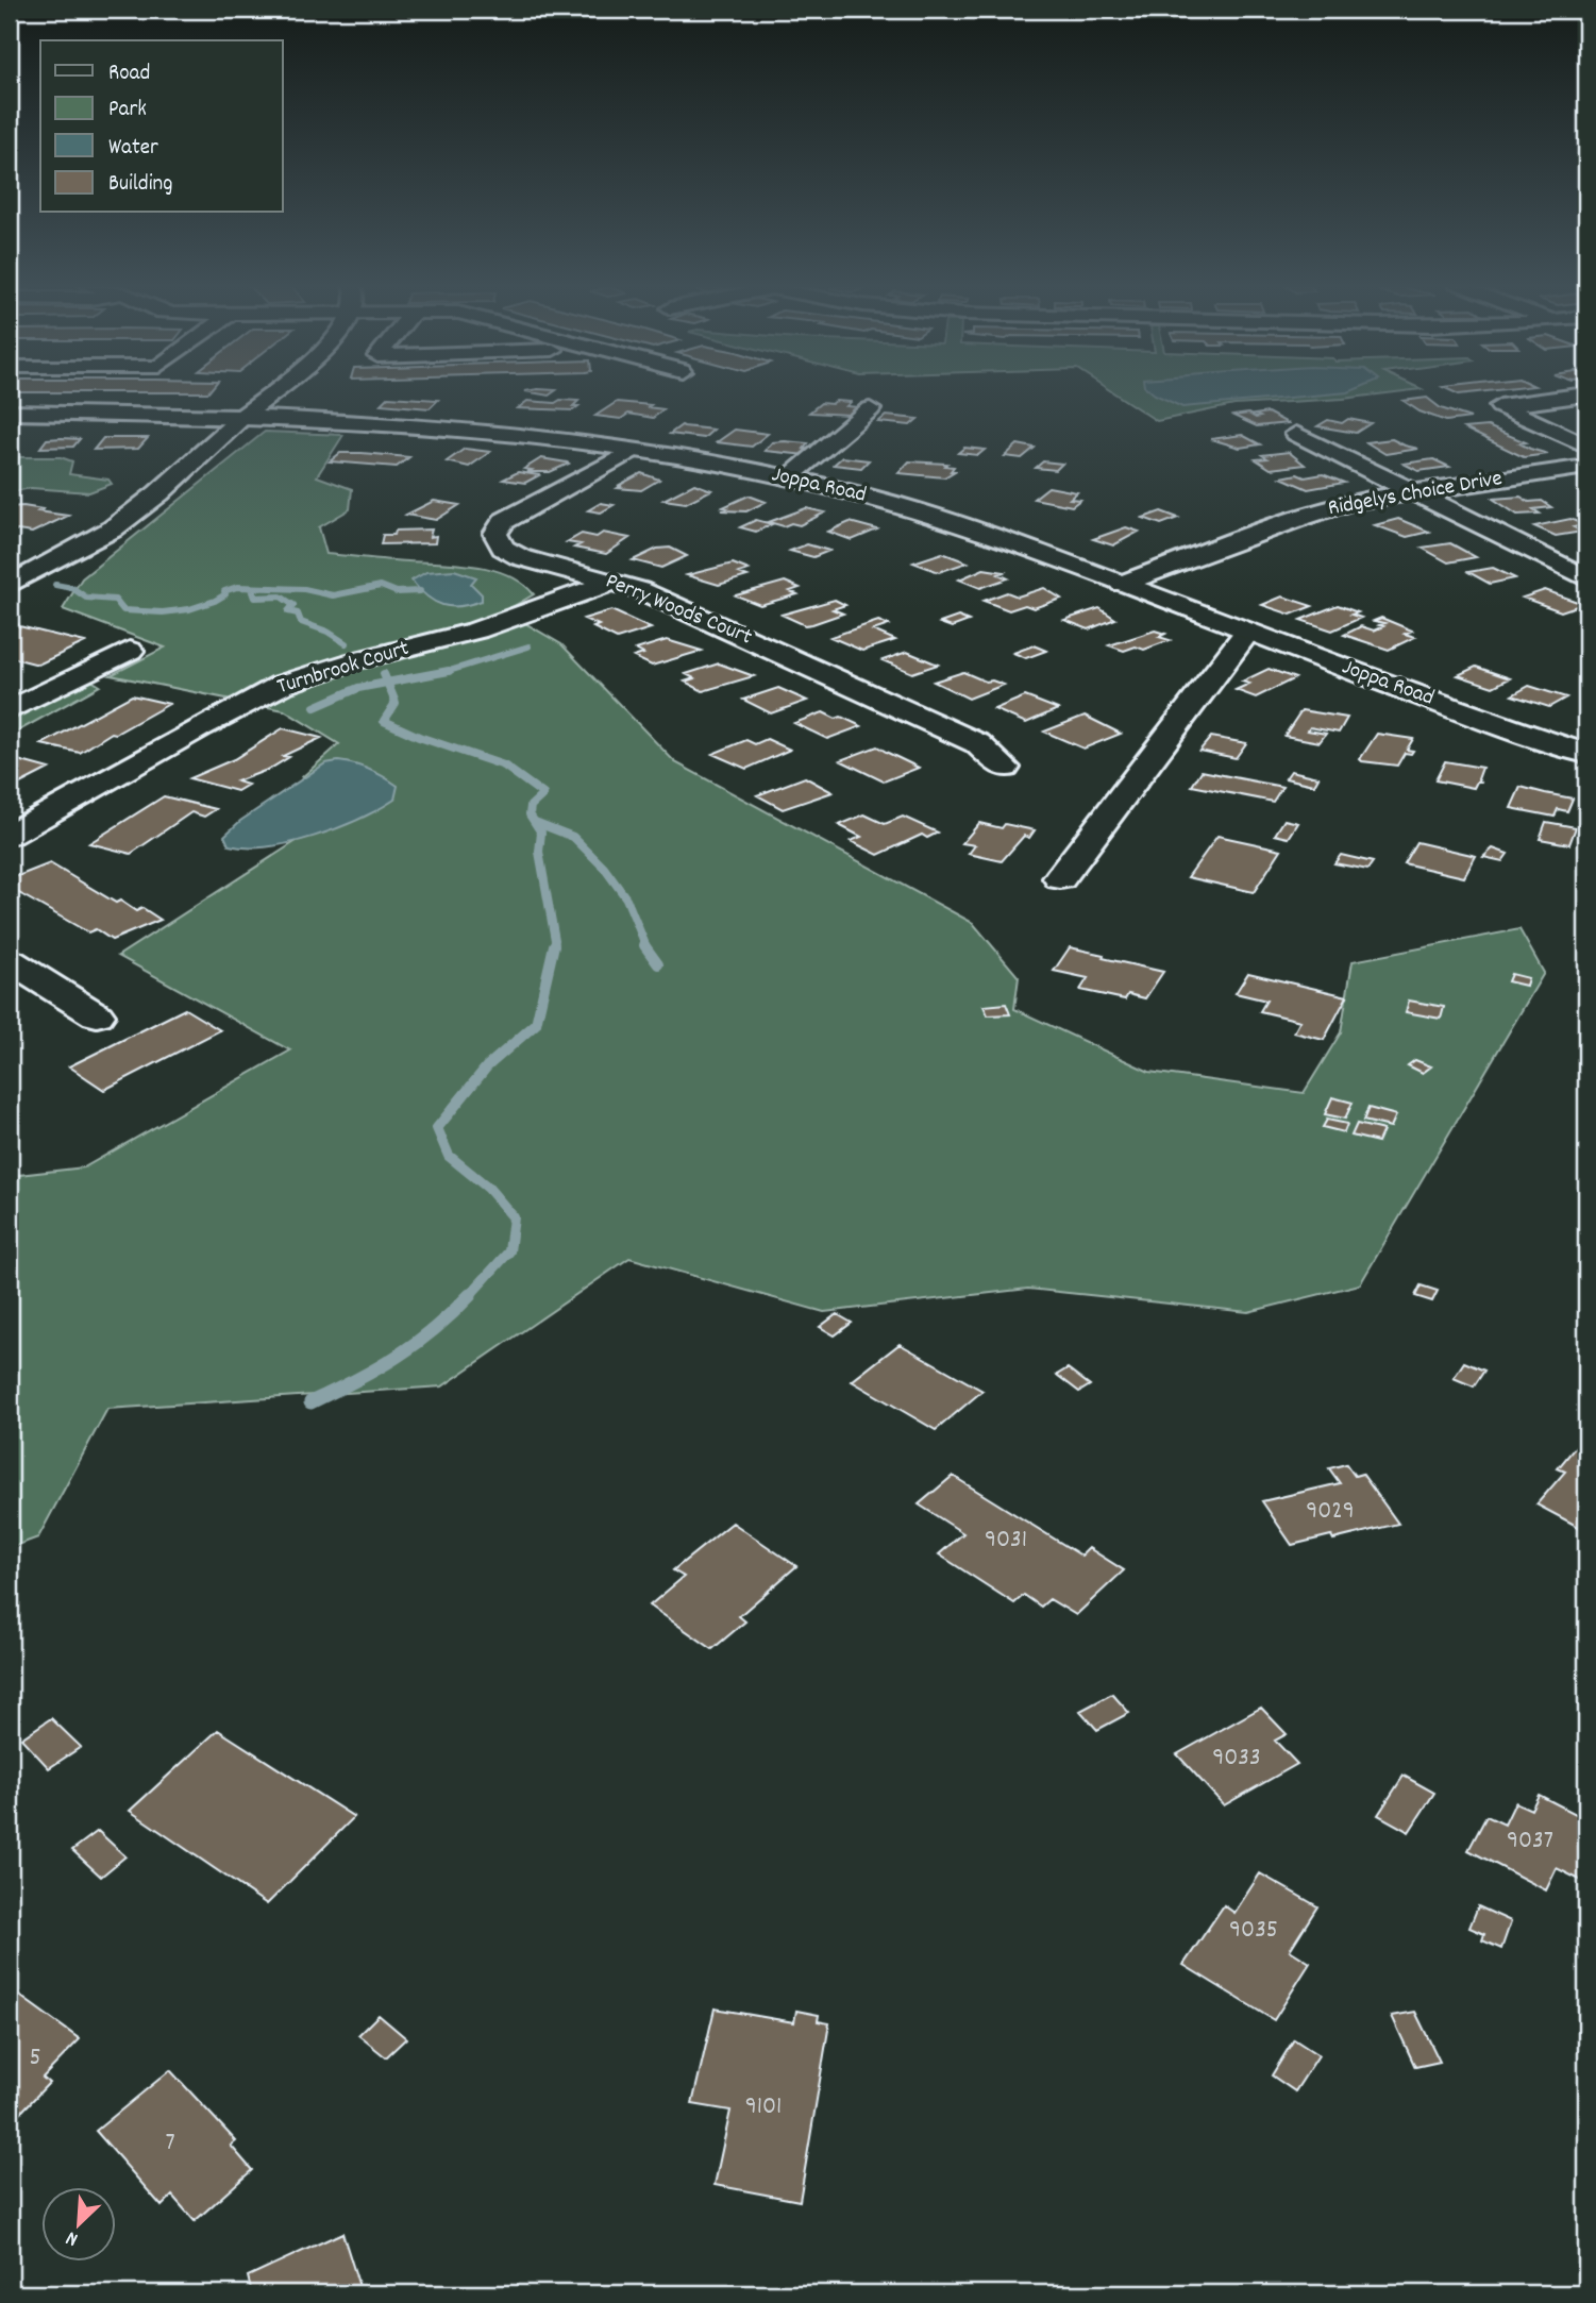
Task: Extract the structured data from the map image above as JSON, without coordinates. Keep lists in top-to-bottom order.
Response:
{
  "streets": {
    "street": [
      "Joppa Road",
      "Ridgelys Choice Drive",
      "Perry Woods Court",
      "Turnbrook Court"
    ]
  },
  "crossings": [
    ["Joppa Road", "Ridgelys Choice Drive"],
    ["Joppa Road", "Perry Woods Court"],
    ["Perry Woods Court", "Turnbrook Court"]
  ],
  "house_numbers": [
    "9029",
    "9031",
    "9033",
    "9037",
    "9035",
    "5",
    "9101",
    "7"
  ],
  "legend": [
    "Road",
    "Park",
    "Water",
    "Building"
  ],
  "north": "bottom left"
}
